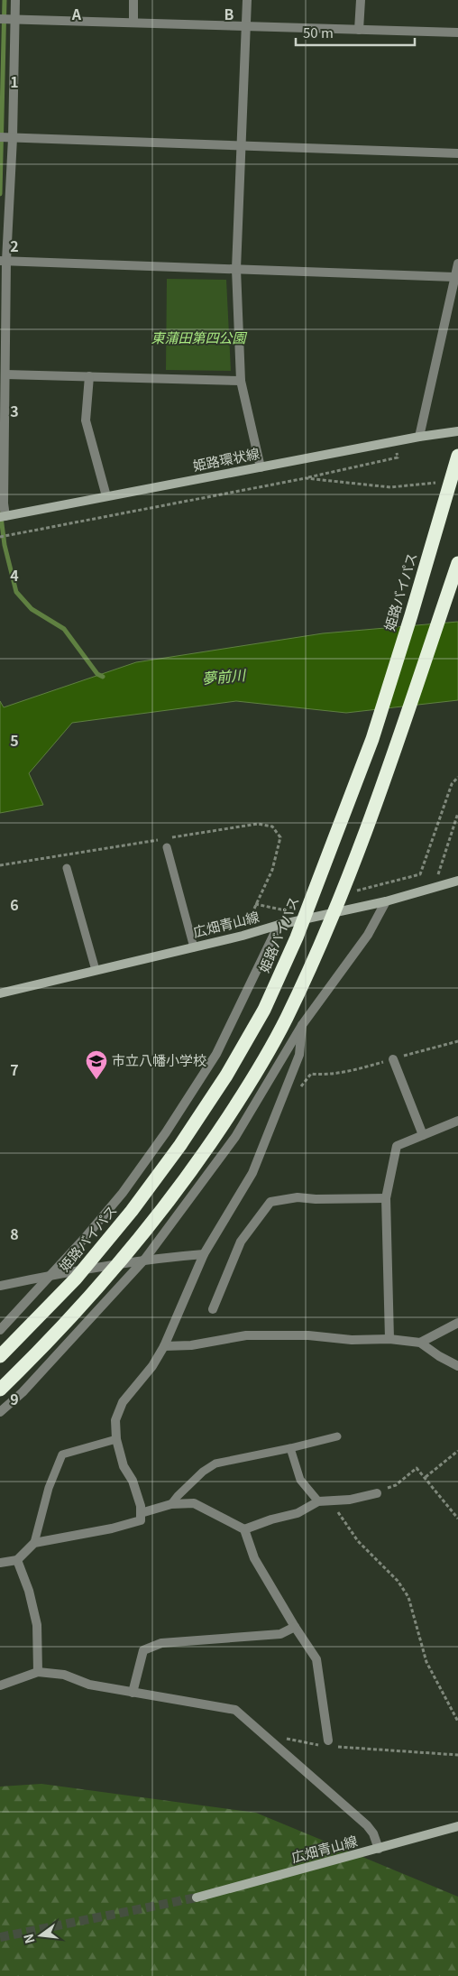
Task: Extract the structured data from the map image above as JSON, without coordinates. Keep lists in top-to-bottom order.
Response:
{
  "streets": {
    "highway": ["姫路バイパス"],
    "main road": ["姫路環状線", "広畑青山線"]
  },
  "water": ["夢前川"],
  "parks": ["東蒲田第四公園"],
  "places": {
    "school or university": ["市立八幡小学校"]
  },
  "scale_bar": "50 m",
  "north": "left",
  "grid": {
    "columns": ["A", "B"],
    "rows": [
      "1",
      "2",
      "3",
      "4",
      "5",
      "6",
      "7",
      "8",
      "9"
    ]
  }
}
